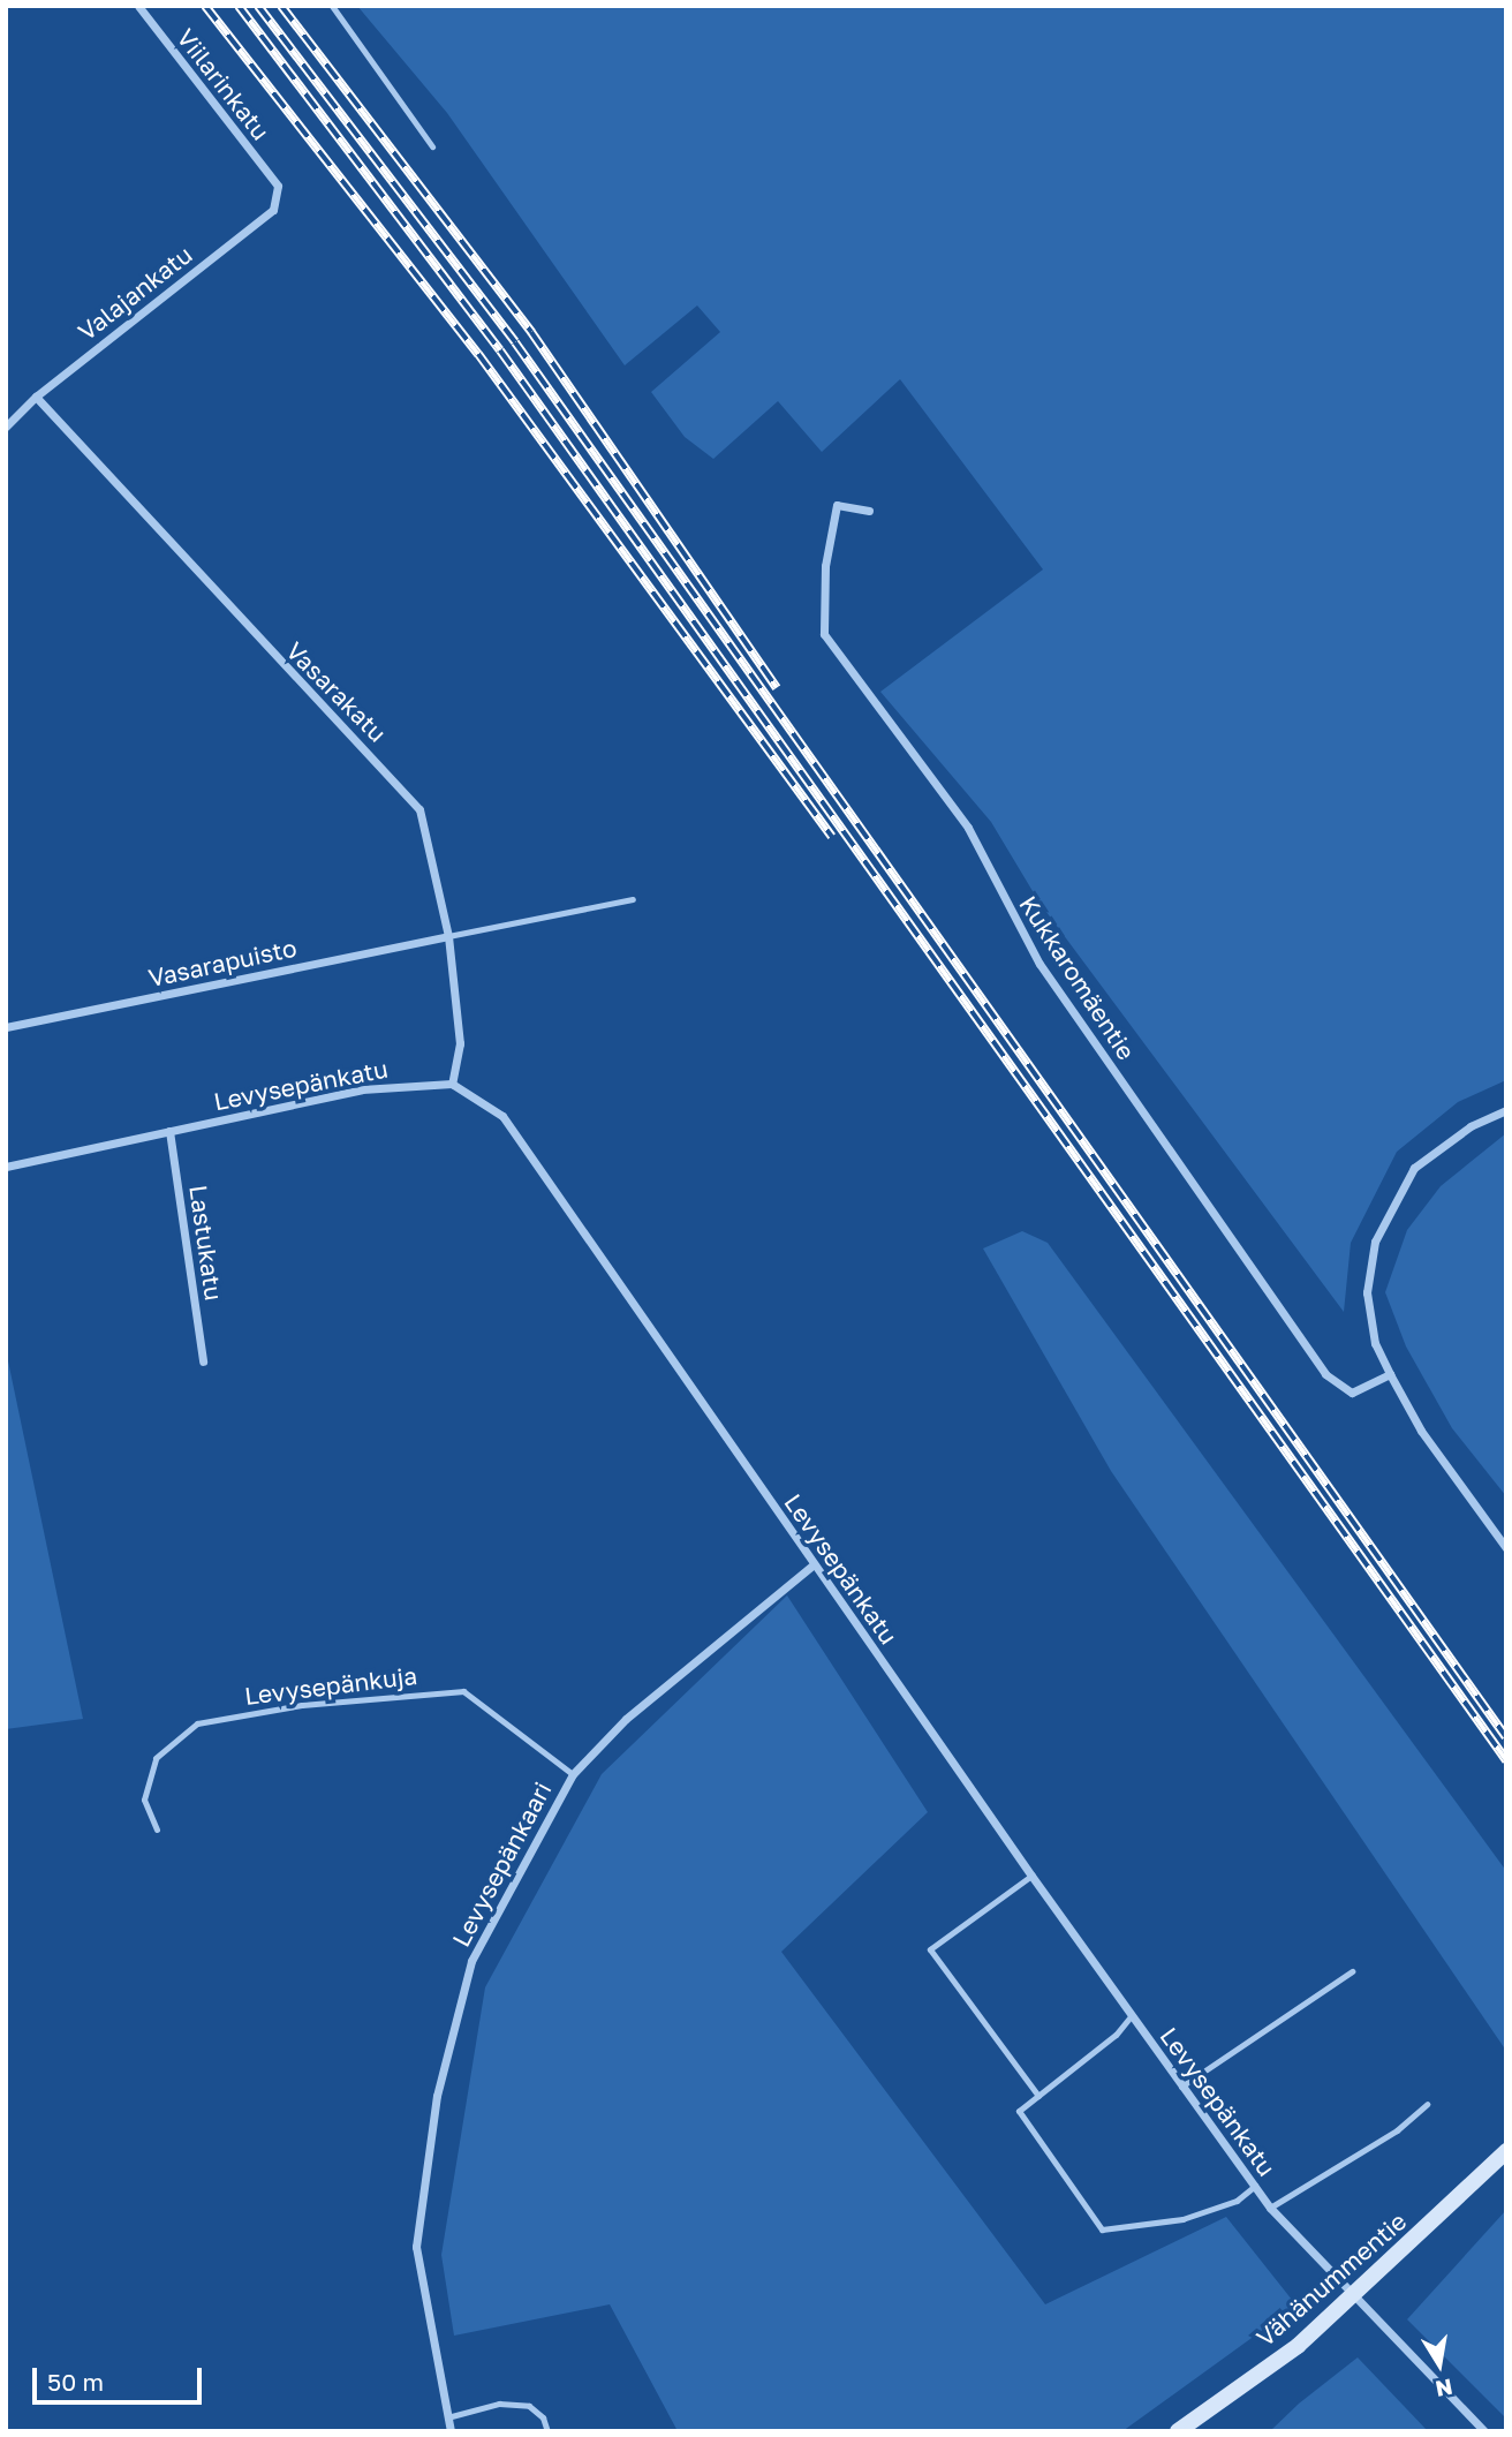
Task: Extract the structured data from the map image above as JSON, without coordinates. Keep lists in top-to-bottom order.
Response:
{
  "streets": {
    "main road": ["Vähänummentie"],
    "street": [
      "Viilarinkatu",
      "Valajankatu",
      "Vasarakatu",
      "Vasarapuisto",
      "Kukkaromäentie",
      "Levysepänkatu",
      "Lastukatu",
      "Levysepänkaari"
    ],
    "lane": ["Levysepänkuja"]
  },
  "crossings": [
    ["Viilarinkatu", "Valajankatu"],
    ["Valajankatu", "Vasarakatu"],
    ["Vasarakatu", "Vasarapuisto"],
    ["Vasarakatu", "Levysepänkatu"],
    ["Levysepänkatu", "Lastukatu"],
    ["Levysepänkatu", "Levysepänkaari"],
    ["Levysepänkuja", "Levysepänkaari"]
  ],
  "scale_bar": "50 m",
  "north": "bottom"
}
